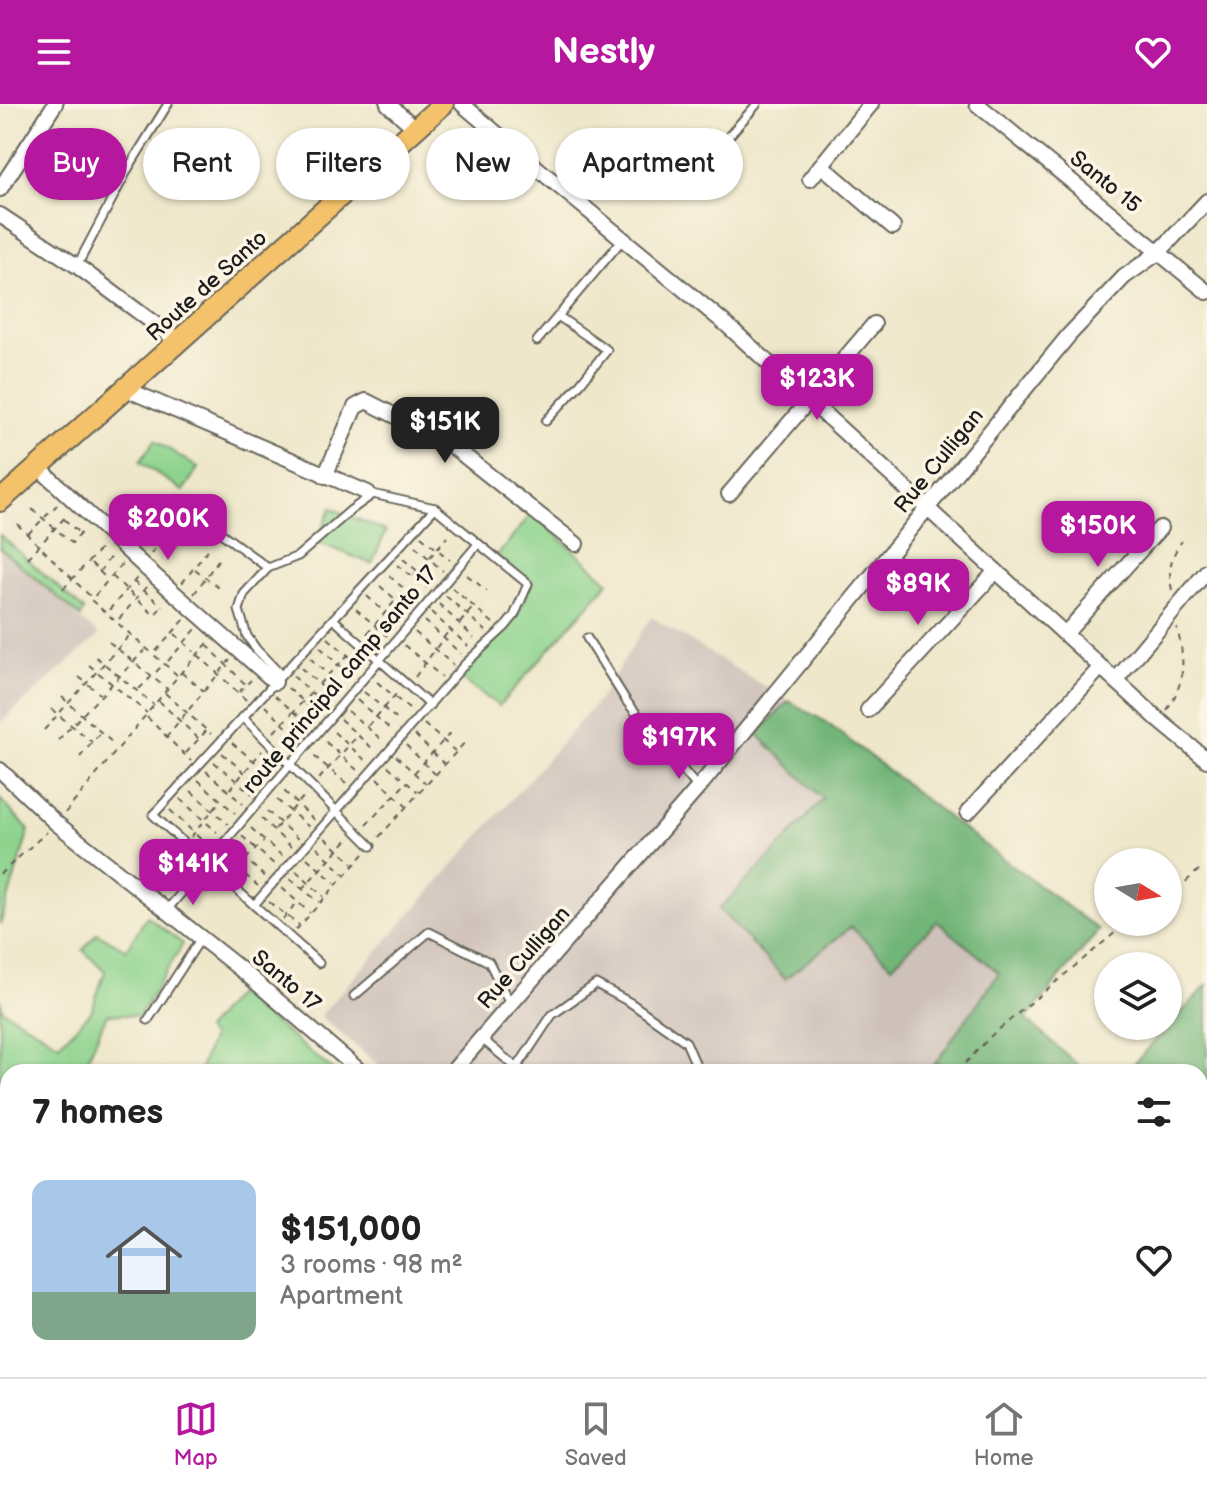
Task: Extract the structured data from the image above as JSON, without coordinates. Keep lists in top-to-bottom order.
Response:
{
  "streets": {
    "main road": ["Route de Santo"],
    "street": ["Santo 15", "Rue Culligan", "Santo 17"],
    "lane": ["route principal camp santo 17"]
  },
  "crossings": [
    ["Santo 15", "Rue Culligan"],
    ["route principal camp santo 17", "Santo 17"]
  ],
  "north": "right",
  "page": {
    "header": "Nestly",
    "chip": [
      "Buy",
      "Rent",
      "Filters",
      "New",
      "Apartment"
    ],
    "price": [
      "$123K",
      "$151K",
      "$200K",
      "$150K",
      "$89K",
      "$197K",
      "$141K"
    ],
    "heading": "7 homes",
    "list": [
      {
        "name": "$151,000",
        "note": "3 rooms · 98 m² · Apartment"
      }
    ],
    "tabs": ["Map", "Saved", "Home"]
  }
}
